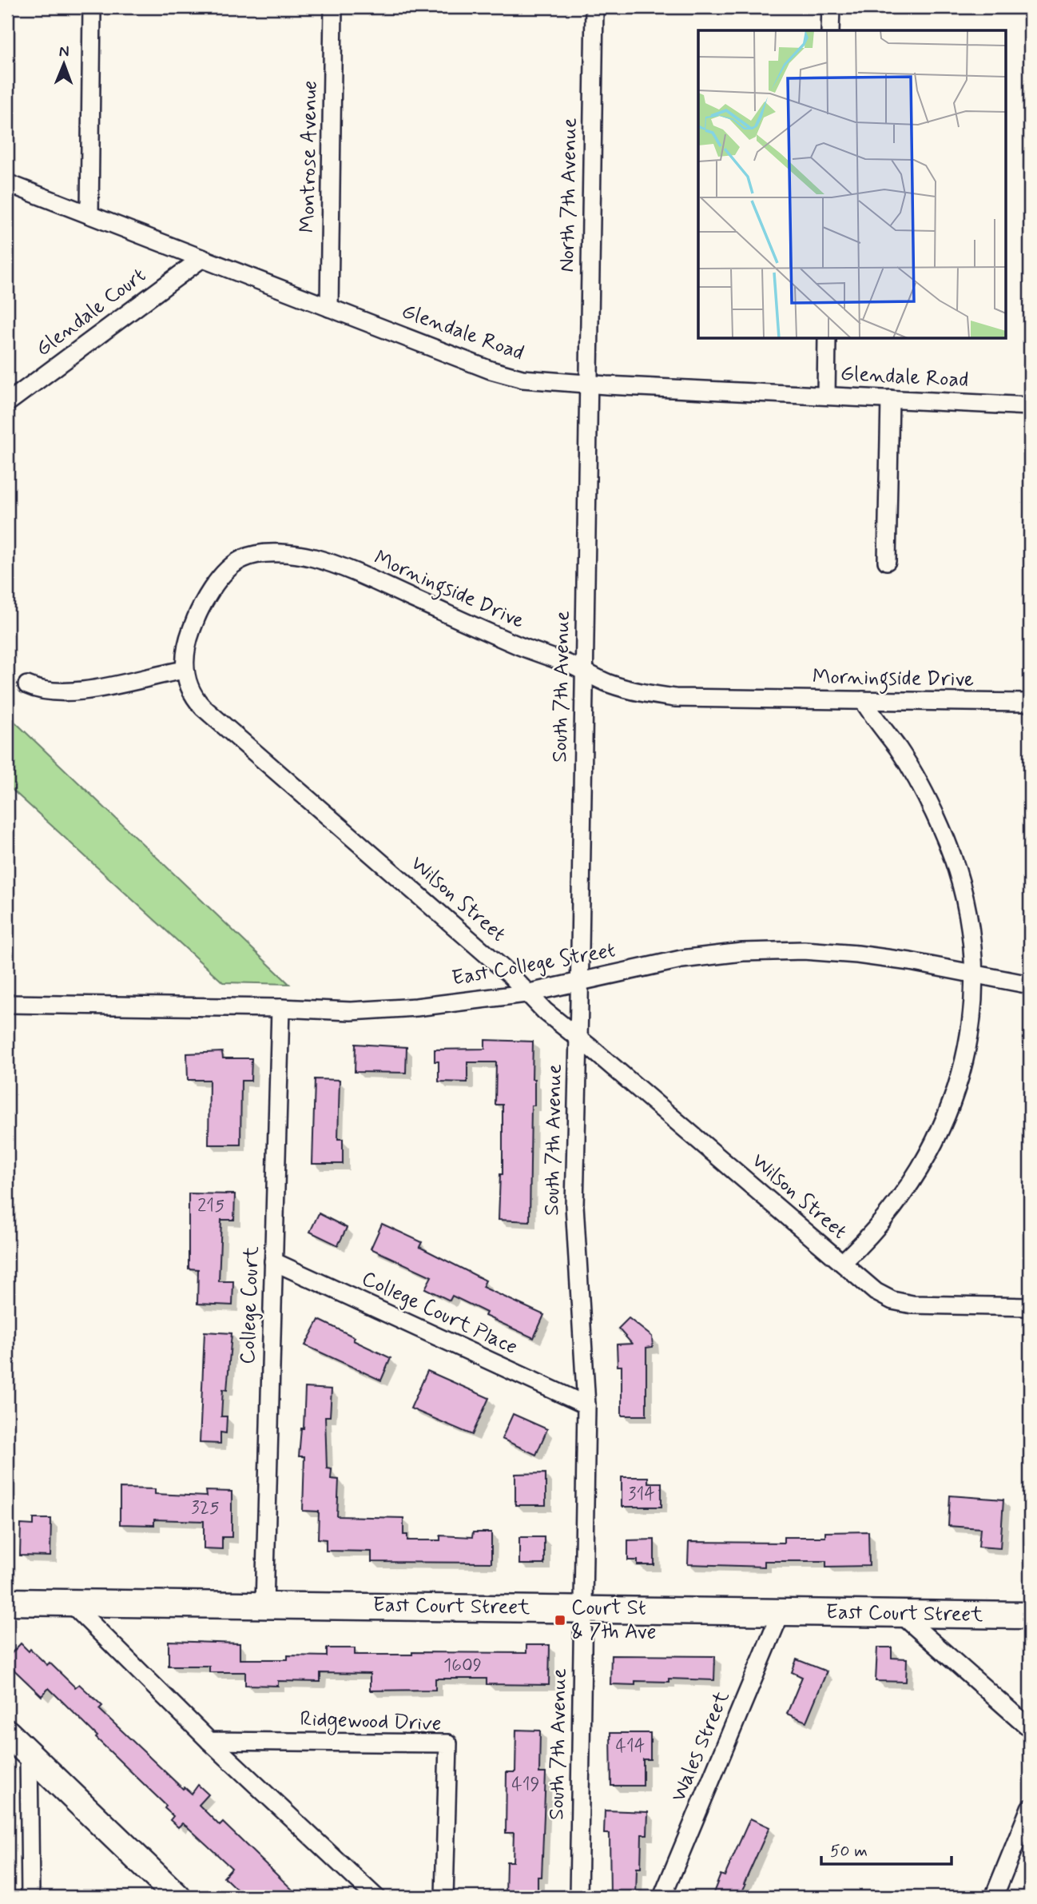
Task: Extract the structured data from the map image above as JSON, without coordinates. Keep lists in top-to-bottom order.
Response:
{
  "streets": {
    "street": [
      "Montrose Avenue",
      "North 7th Avenue",
      "Glendale Court",
      "Glendale Road",
      "Morningside Drive",
      "South 7th Avenue",
      "Wilson Street",
      "East College Street",
      "College Court",
      "College Court Place",
      "East Court Street",
      "Ridgewood Drive",
      "Wales Street"
    ]
  },
  "crossings": [
    ["Montrose Avenue", "Glendale Road"],
    ["North 7th Avenue", "Glendale Road"],
    ["North 7th Avenue", "South 7th Avenue"],
    ["Glendale Court", "Glendale Road"],
    ["Glendale Road", "South 7th Avenue"],
    ["Morningside Drive", "South 7th Avenue"],
    ["Morningside Drive", "Wilson Street"],
    ["South 7th Avenue", "Wilson Street"],
    ["South 7th Avenue", "East College Street"],
    ["South 7th Avenue", "College Court Place"],
    ["South 7th Avenue", "East Court Street"],
    ["Wilson Street", "East College Street"],
    ["East College Street", "College Court"],
    ["College Court", "College Court Place"],
    ["College Court", "East Court Street"],
    ["East Court Street", "Wales Street"]
  ],
  "places": {
    "transit": ["Court St & 7th Ave"]
  },
  "house_numbers": [
    "215",
    "314",
    "325",
    "1609",
    "414",
    "419"
  ],
  "scale_bar": "50 m",
  "north": "top"
}
